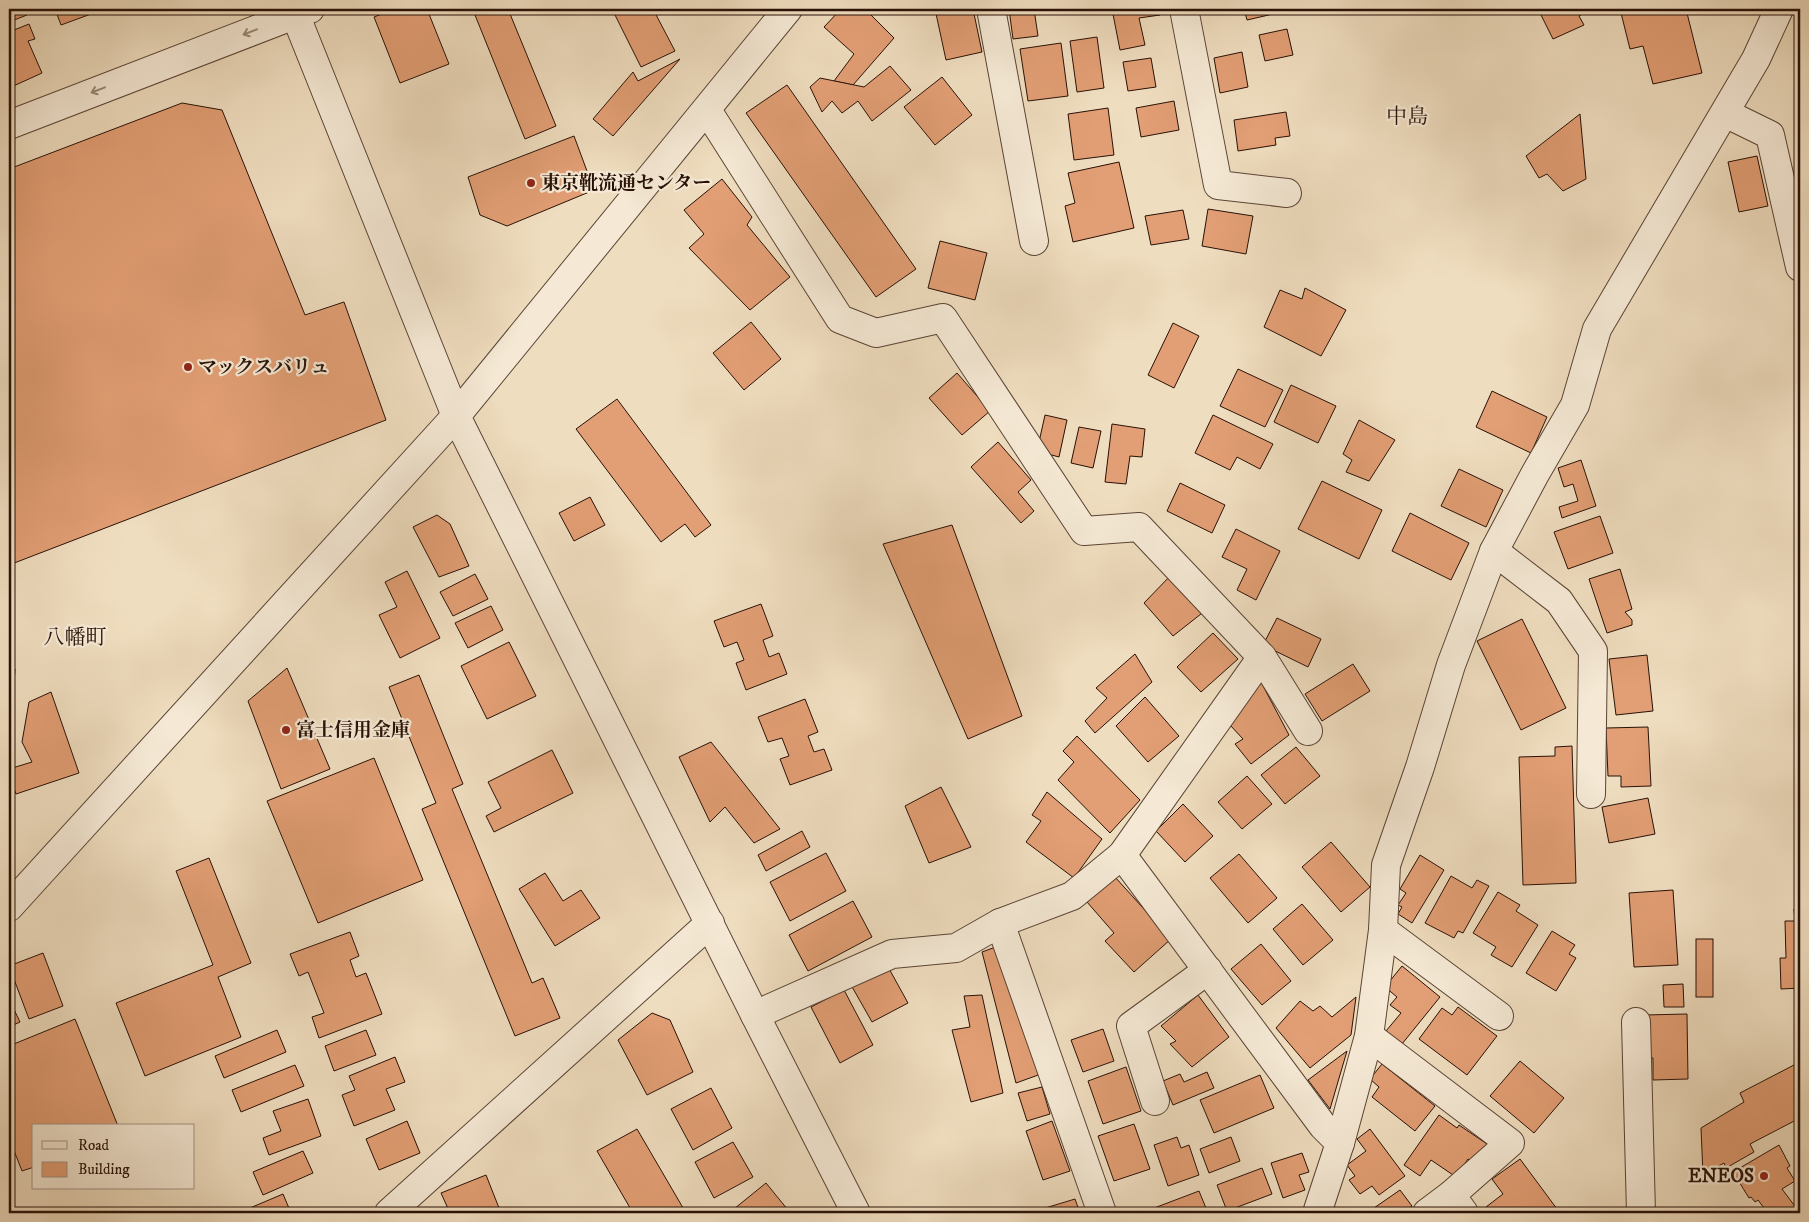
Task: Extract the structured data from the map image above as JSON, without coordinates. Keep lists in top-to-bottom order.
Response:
{
  "districts": ["中島", "八幡町"],
  "places": [
    "東京靴流通センター",
    "マックスバリュ",
    "富士信用金庫",
    "ENEOS"
  ],
  "legend": ["Road", "Building"]
}
